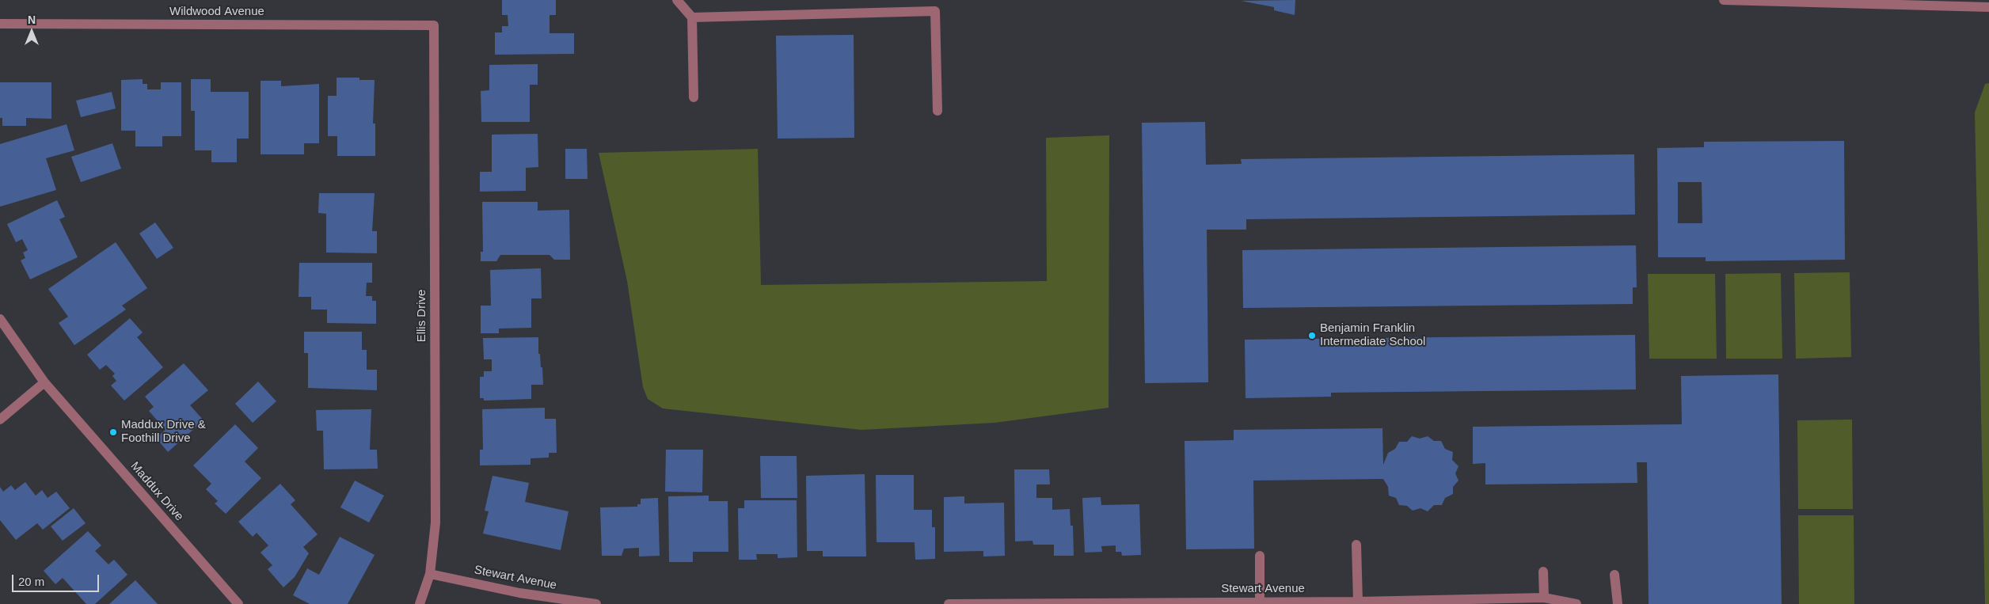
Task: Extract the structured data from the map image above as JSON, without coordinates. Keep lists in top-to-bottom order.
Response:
{
  "streets": {
    "street": [
      "Wildwood Avenue",
      "Ellis Drive",
      "Maddux Drive",
      "Stewart Avenue"
    ]
  },
  "crossings": [
    ["Wildwood Avenue", "Ellis Drive"],
    ["Ellis Drive", "Stewart Avenue"]
  ],
  "places": ["Benjamin Franklin Intermediate School", "Maddux Drive & Foothill Drive"],
  "scale_bar": "20 m",
  "north": "top"
}
